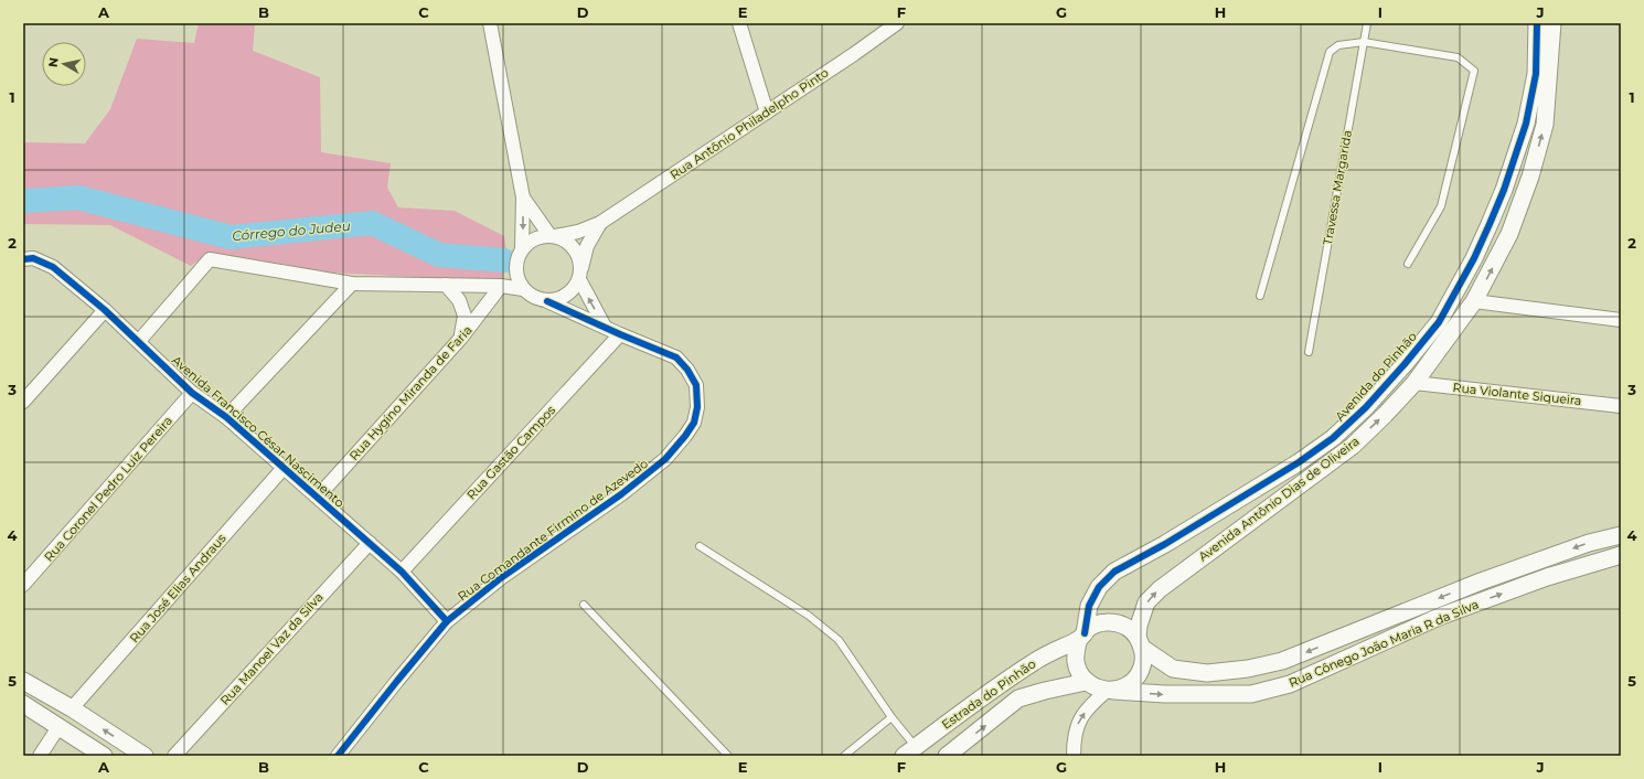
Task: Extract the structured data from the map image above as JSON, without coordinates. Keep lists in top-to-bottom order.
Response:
{
  "streets": {
    "street": [
      "Rua Antônio Philadelpho Pinto",
      "Avenida do Pinhão",
      "Rua Hygino Miranda de Faria",
      "Rua Violante Siqueira",
      "Avenida Francisco César Nascimento",
      "Rua Gastão Campos",
      "Rua Coronel Pedro Luiz Pereira",
      "Avenida Antônio Dias de Oliveira",
      "Rua Comandante Firmino de Azevedo",
      "Rua José Elias Andraus",
      "Rua Cônego João Maria R da Silva",
      "Rua Manoel Vaz da Silva",
      "Estrada do Pinhão"
    ],
    "lane": ["Travessa Margarida"]
  },
  "crossings": [
    ["Avenida do Pinhão", "Avenida Antônio Dias de Oliveira"],
    ["Avenida do Pinhão", "Rua Cônego João Maria R da Silva"],
    ["Avenida do Pinhão", "Estrada do Pinhão"],
    ["Rua Hygino Miranda de Faria", "Avenida Francisco César Nascimento"],
    ["Rua Violante Siqueira", "Avenida Antônio Dias de Oliveira"],
    ["Avenida Francisco César Nascimento", "Rua Gastão Campos"],
    ["Avenida Francisco César Nascimento", "Rua Coronel Pedro Luiz Pereira"],
    ["Avenida Francisco César Nascimento", "Rua Comandante Firmino de Azevedo"],
    ["Avenida Francisco César Nascimento", "Rua José Elias Andraus"],
    ["Avenida Francisco César Nascimento", "Rua Manoel Vaz da Silva"],
    ["Rua Gastão Campos", "Rua Comandante Firmino de Azevedo"],
    ["Avenida Antônio Dias de Oliveira", "Rua Cônego João Maria R da Silva"],
    ["Avenida Antônio Dias de Oliveira", "Estrada do Pinhão"],
    ["Rua Cônego João Maria R da Silva", "Estrada do Pinhão"]
  ],
  "one_way": ["Avenida Antônio Dias de Oliveira"],
  "water": ["Córrego do Judeu"],
  "north": "left",
  "grid": {
    "columns": [
      "A",
      "B",
      "C",
      "D",
      "E",
      "F",
      "G",
      "H",
      "I",
      "J"
    ],
    "rows": [
      "1",
      "2",
      "3",
      "4",
      "5"
    ]
  }
}
